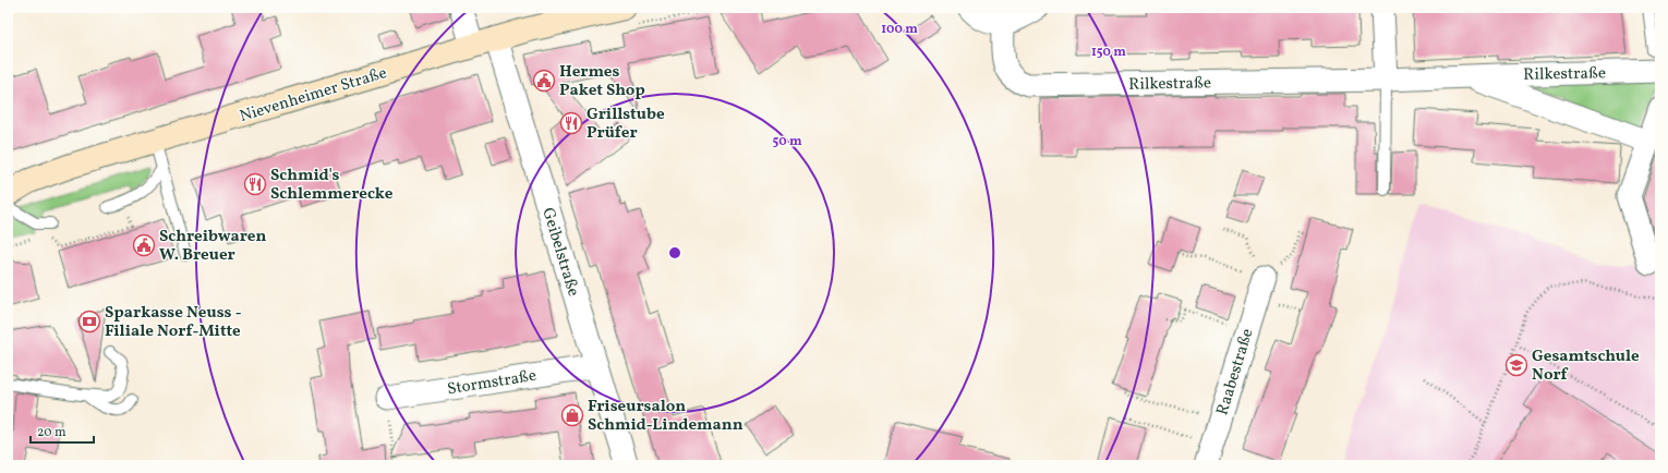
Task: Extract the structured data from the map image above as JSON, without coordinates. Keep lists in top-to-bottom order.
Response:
{
  "streets": {
    "main road": ["Nievenheimer Straße"],
    "street": [
      "Rilkestraße",
      "Geibelstraße",
      "Raabestraße",
      "Stormstraße"
    ]
  },
  "crossings": [
    ["Nievenheimer Straße", "Geibelstraße"],
    ["Geibelstraße", "Stormstraße"]
  ],
  "places": {
    "public building": ["Hermes Paket Shop", "Schreibwaren W. Breuer"],
    "restaurant": ["Grillstube Prüfer", "Schmid's Schlemmerecke"],
    "bank": ["Sparkasse Neuss - Filiale Norf-Mitte"],
    "school or university": ["Gesamtschule Norf"],
    "shop": ["Friseursalon Schmid-Lindemann"]
  },
  "scale_bar": "20 m",
  "rings": ["100 m", "150 m", "50 m"]
}
